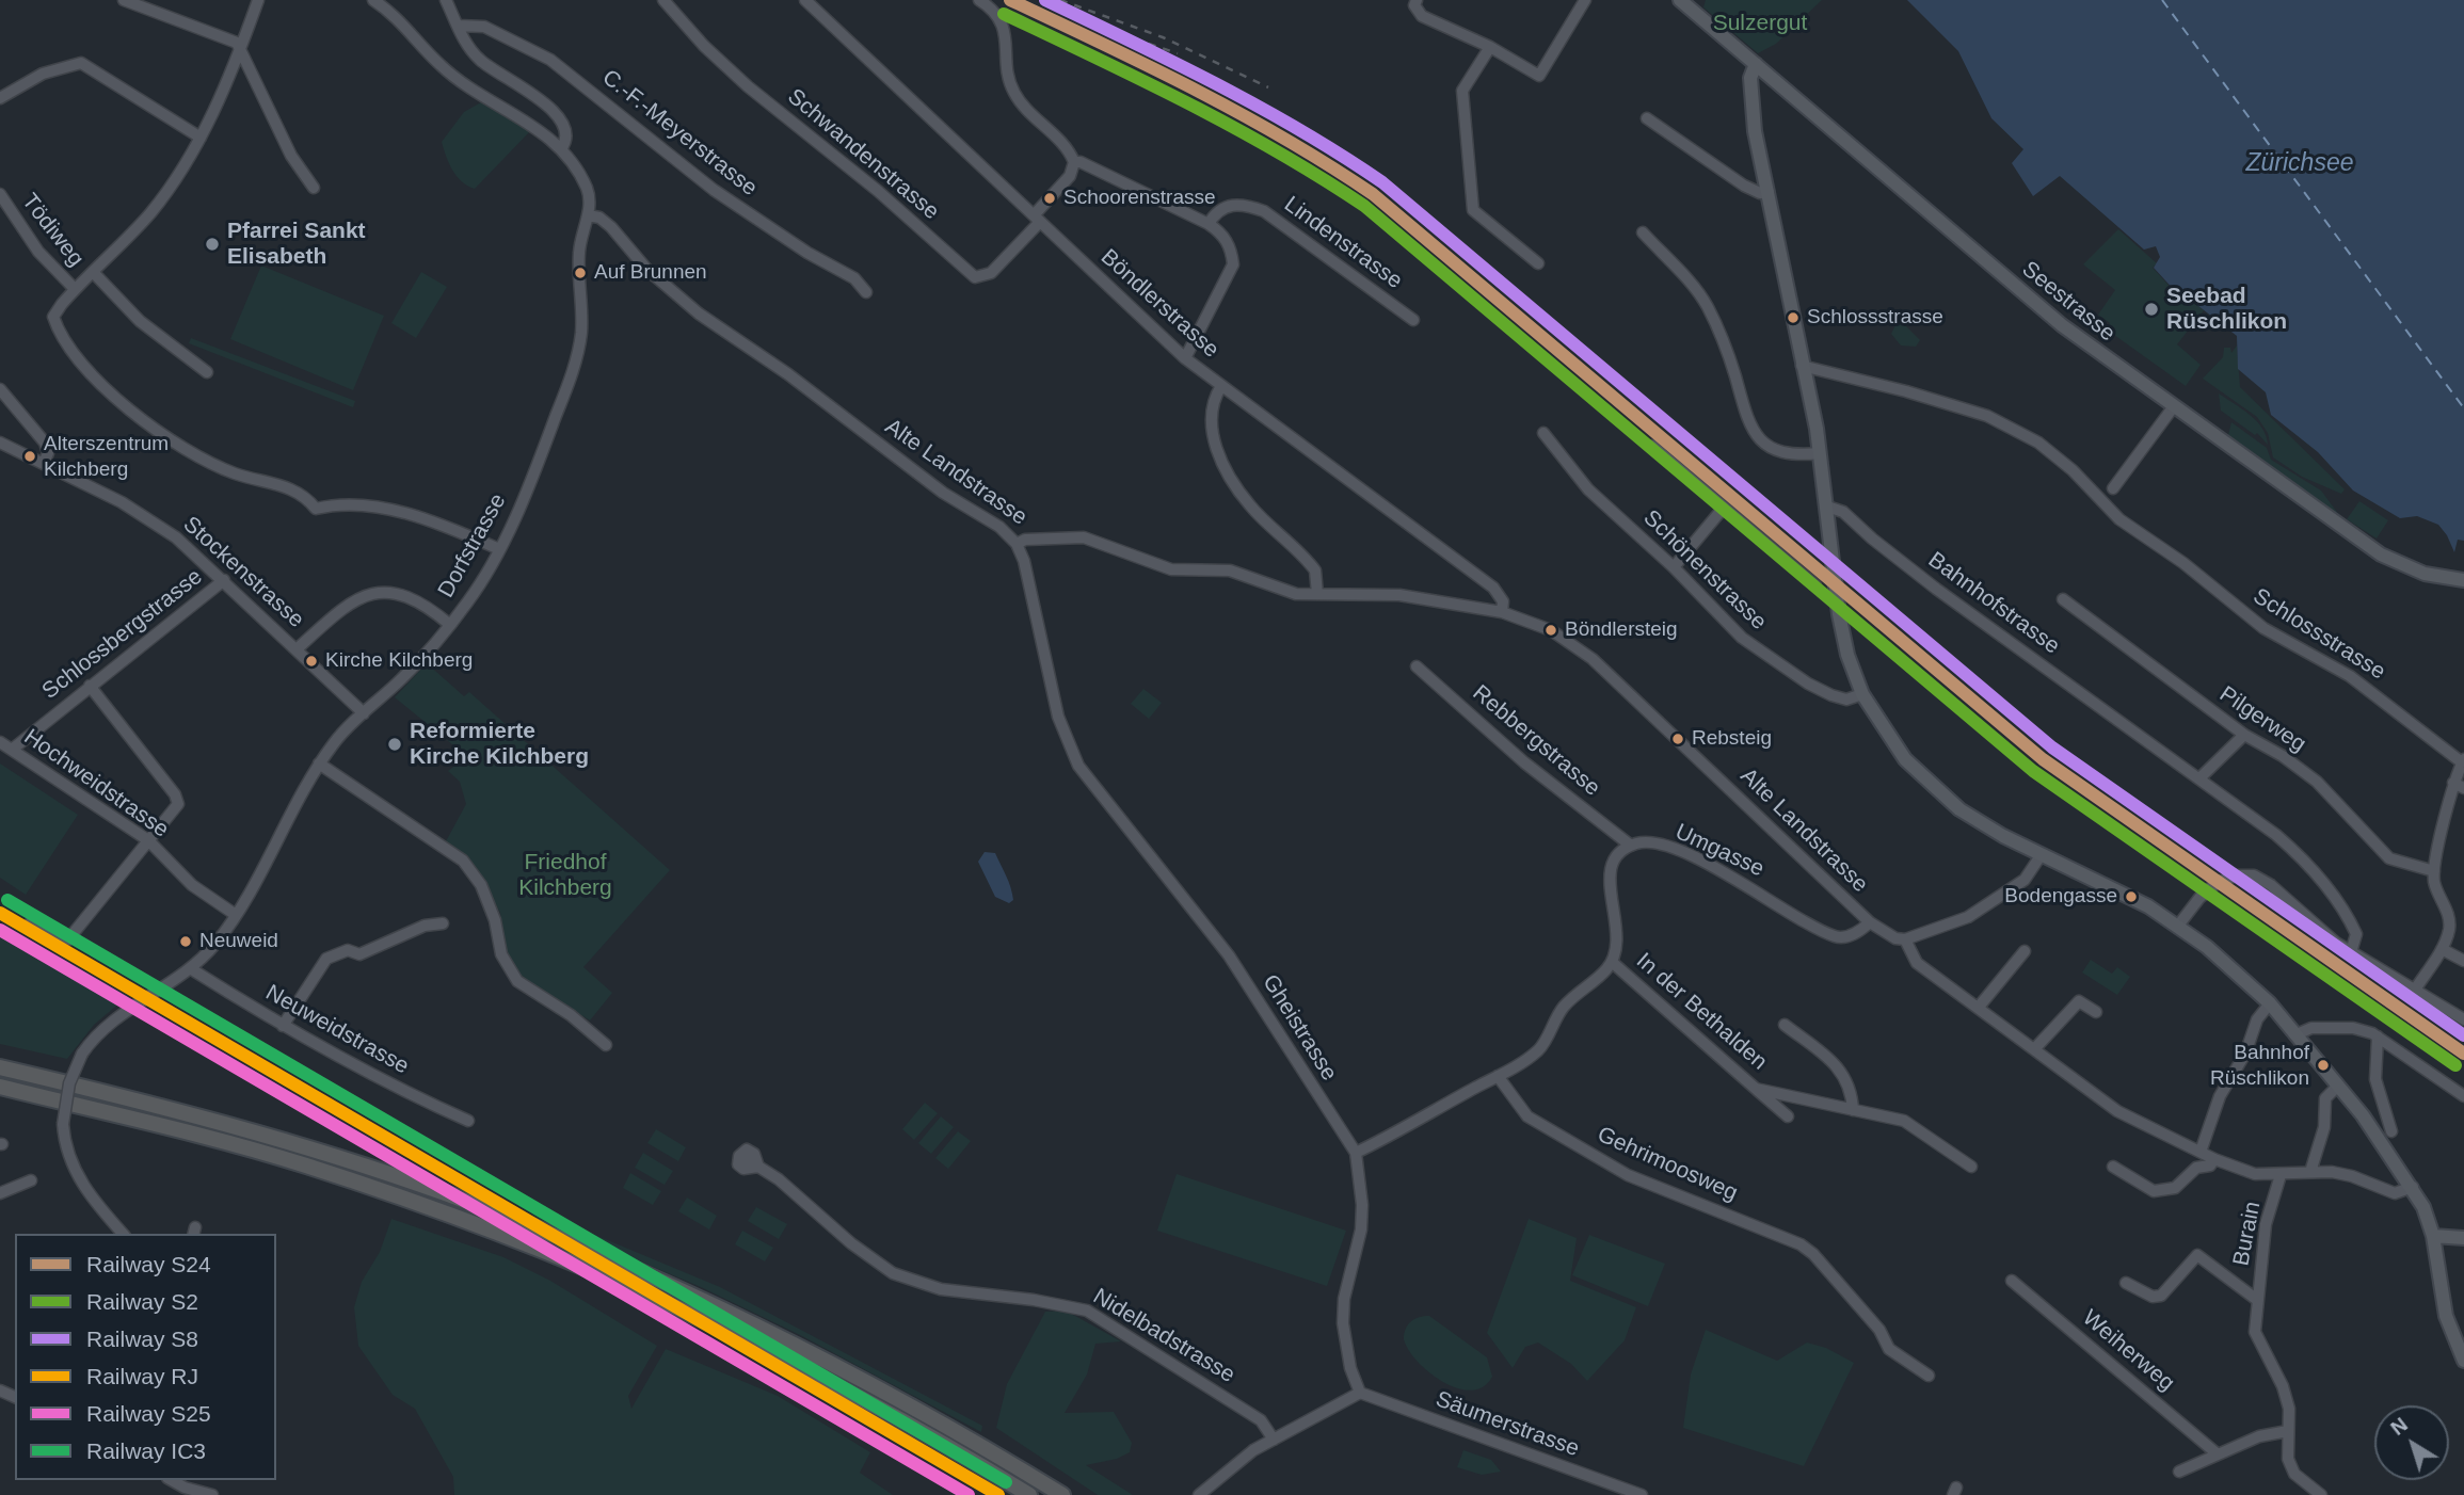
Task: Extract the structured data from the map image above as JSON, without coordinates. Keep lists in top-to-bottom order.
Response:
{
  "streets": {
    "main road": ["Seestrasse"],
    "street": [
      "C.-F.-Meyerstrasse",
      "Schwandenstrasse",
      "Tödiweg",
      "Lindenstrasse",
      "Böndlerstrasse",
      "Alte Landstrasse",
      "Dorfstrasse",
      "Schönenstrasse",
      "Stockenstrasse",
      "Bahnhofstrasse",
      "Schlossbergstrasse",
      "Schlossstrasse",
      "Pilgerweg",
      "Rebbergstrasse",
      "Hochweidstrasse",
      "Umgasse",
      "In der Bethalden",
      "Gheistrasse",
      "Neuweidstrasse",
      "Gehrimoosweg",
      "Burain",
      "Nidelbadstrasse",
      "Weiherweg",
      "Säumerstrasse"
    ]
  },
  "crossings": [
    ["C.-F.-Meyerstrasse", "Dorfstrasse"],
    ["Schwandenstrasse", "Böndlerstrasse"],
    ["Böndlerstrasse", "Alte Landstrasse"],
    ["Alte Landstrasse", "Dorfstrasse"],
    ["Alte Landstrasse", "Umgasse"],
    ["Alte Landstrasse", "Gheistrasse"],
    ["Alte Landstrasse", "Burain"],
    ["Dorfstrasse", "Stockenstrasse"],
    ["Dorfstrasse", "Hochweidstrasse"],
    ["Dorfstrasse", "Neuweidstrasse"],
    ["Stockenstrasse", "Schlossbergstrasse"],
    ["Schlossbergstrasse", "Hochweidstrasse"],
    ["Rebbergstrasse", "Umgasse"],
    ["Gheistrasse", "Säumerstrasse"]
  ],
  "water": ["Zürichsee"],
  "parks": ["Sulzergut", "Friedhof Kilchberg"],
  "places": [
    "Schoorenstrasse",
    "Pfarrei Sankt Elisabeth",
    "Auf Brunnen",
    "Seebad Rüschlikon",
    "Schlossstrasse",
    "Alterszentrum Kilchberg",
    "Böndlersteig",
    "Kirche Kilchberg",
    "Rebsteig",
    "Reformierte Kirche Kilchberg",
    "Bodengasse",
    "Neuweid",
    "Bahnhof Rüschlikon"
  ],
  "lines": [
    "rail line S24",
    "rail line S8",
    "rail line S2",
    "rail line IC3",
    "rail line RJ",
    "rail line S25"
  ],
  "legend": [
    "Railway S24",
    "Railway S2",
    "Railway S8",
    "Railway RJ",
    "Railway S25",
    "Railway IC3"
  ],
  "north": "top left"
}
